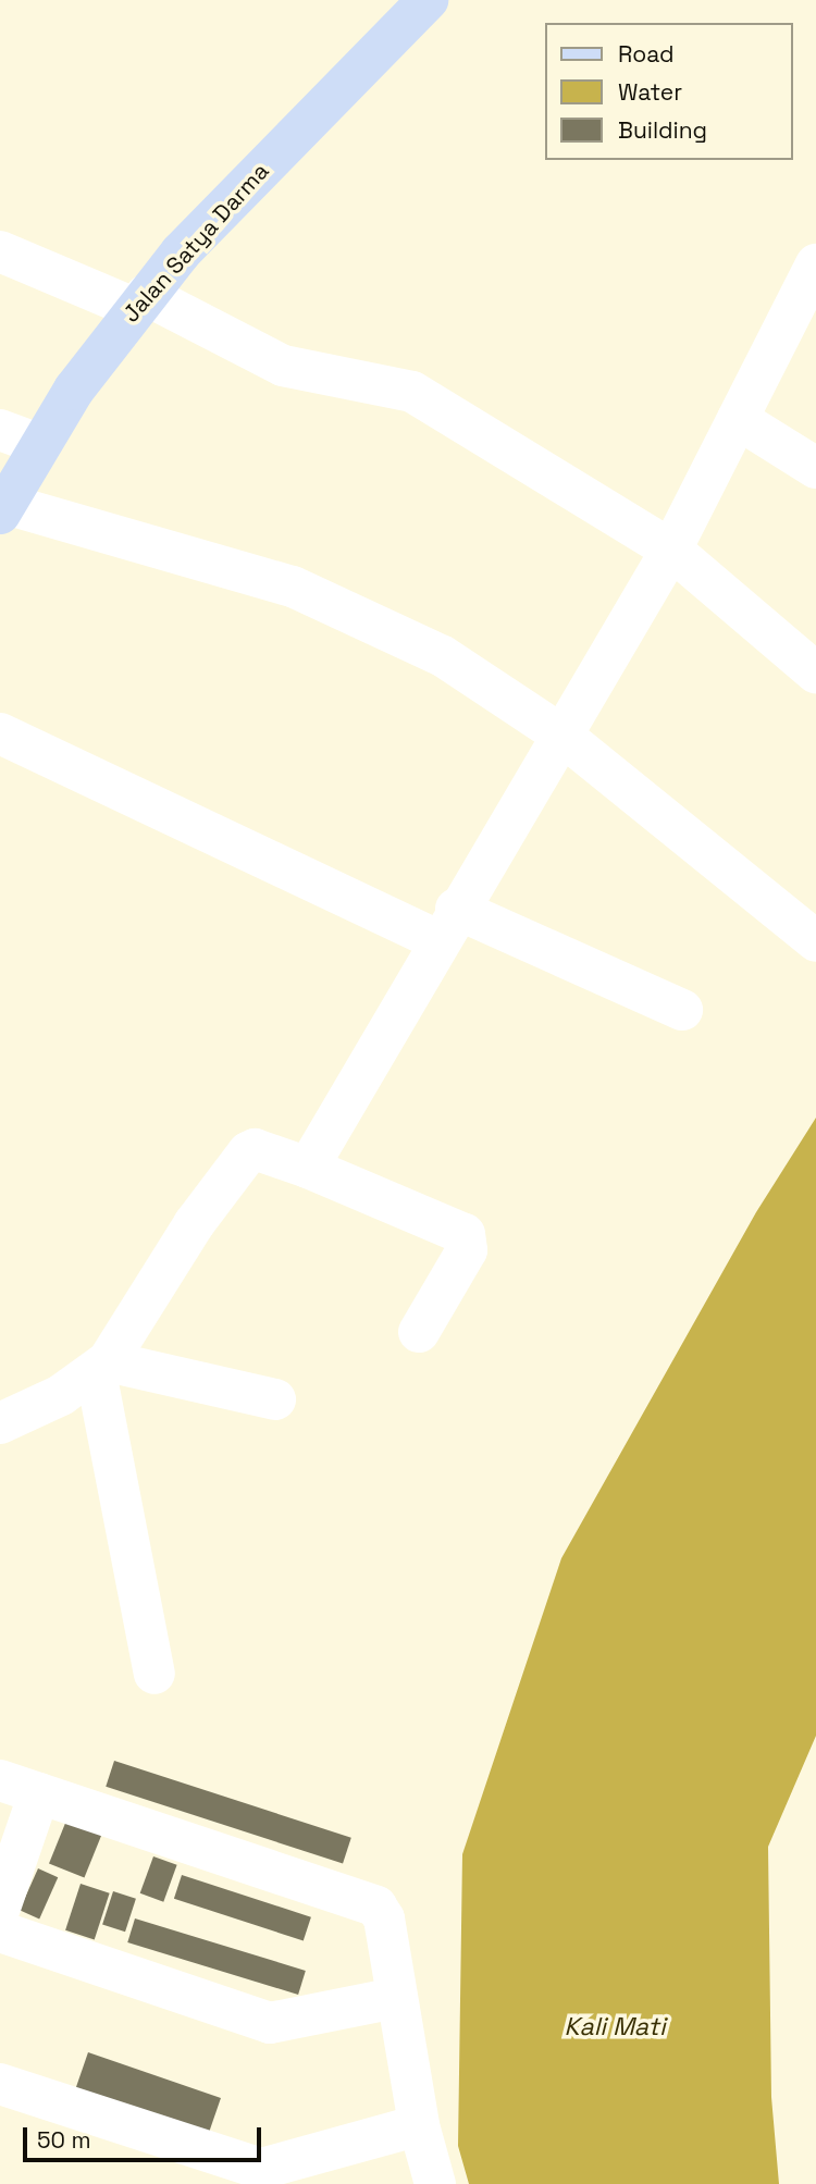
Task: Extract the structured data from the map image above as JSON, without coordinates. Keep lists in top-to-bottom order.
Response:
{
  "streets": {
    "main road": ["Jalan Satya Darma"]
  },
  "water": ["Kali Mati"],
  "legend": ["Road", "Water", "Building"],
  "scale_bar": "50 m"
}
